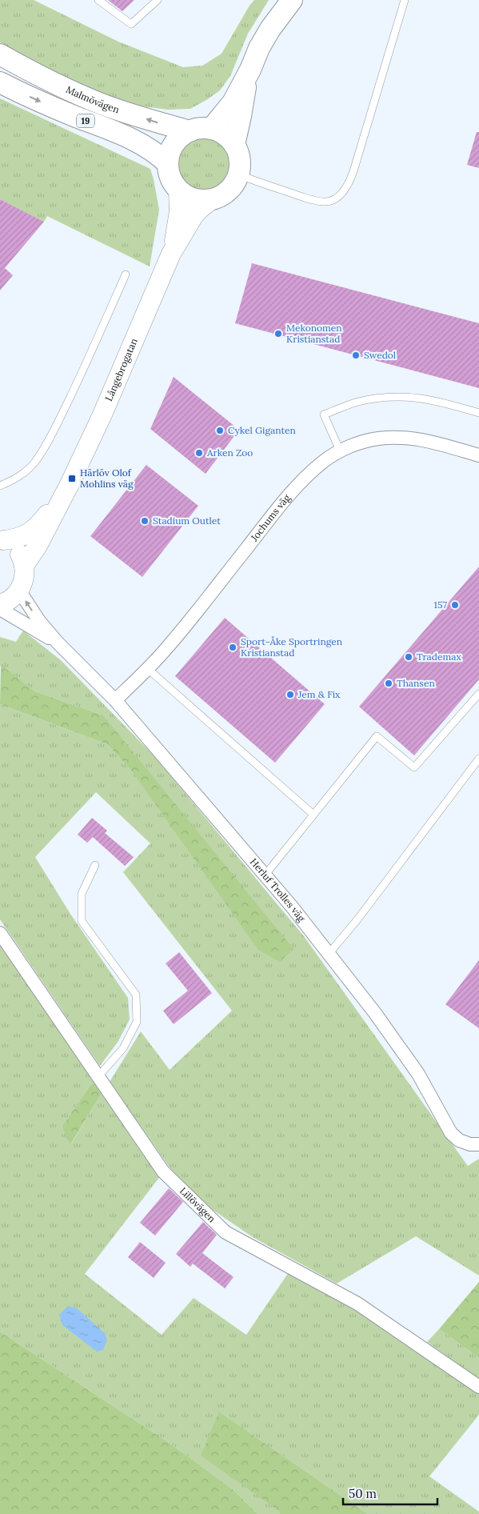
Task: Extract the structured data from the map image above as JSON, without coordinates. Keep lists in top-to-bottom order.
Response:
{
  "streets": {
    "main road": ["Malmövägen", "19", "Långebrogatan"],
    "street": ["Jochums väg", "Herluf Trolles väg", "Lillövägen"]
  },
  "crossings": [
    ["Malmövägen", "19"],
    ["Malmövägen", "Långebrogatan"],
    ["19", "Långebrogatan"],
    ["Jochums väg", "Herluf Trolles väg"]
  ],
  "places": {
    "other": [
      "Mekonomen Kristianstad",
      "Swedol",
      "Cykel Giganten",
      "Arken Zoo",
      "Stadium Outlet",
      "157",
      "Sport-Åke Sportringen Kristianstad",
      "Trademax",
      "Thansen",
      "Jem & Fix"
    ],
    "transit": ["Härlöv Olof Mohlins väg"]
  },
  "scale_bar": "50 m"
}
